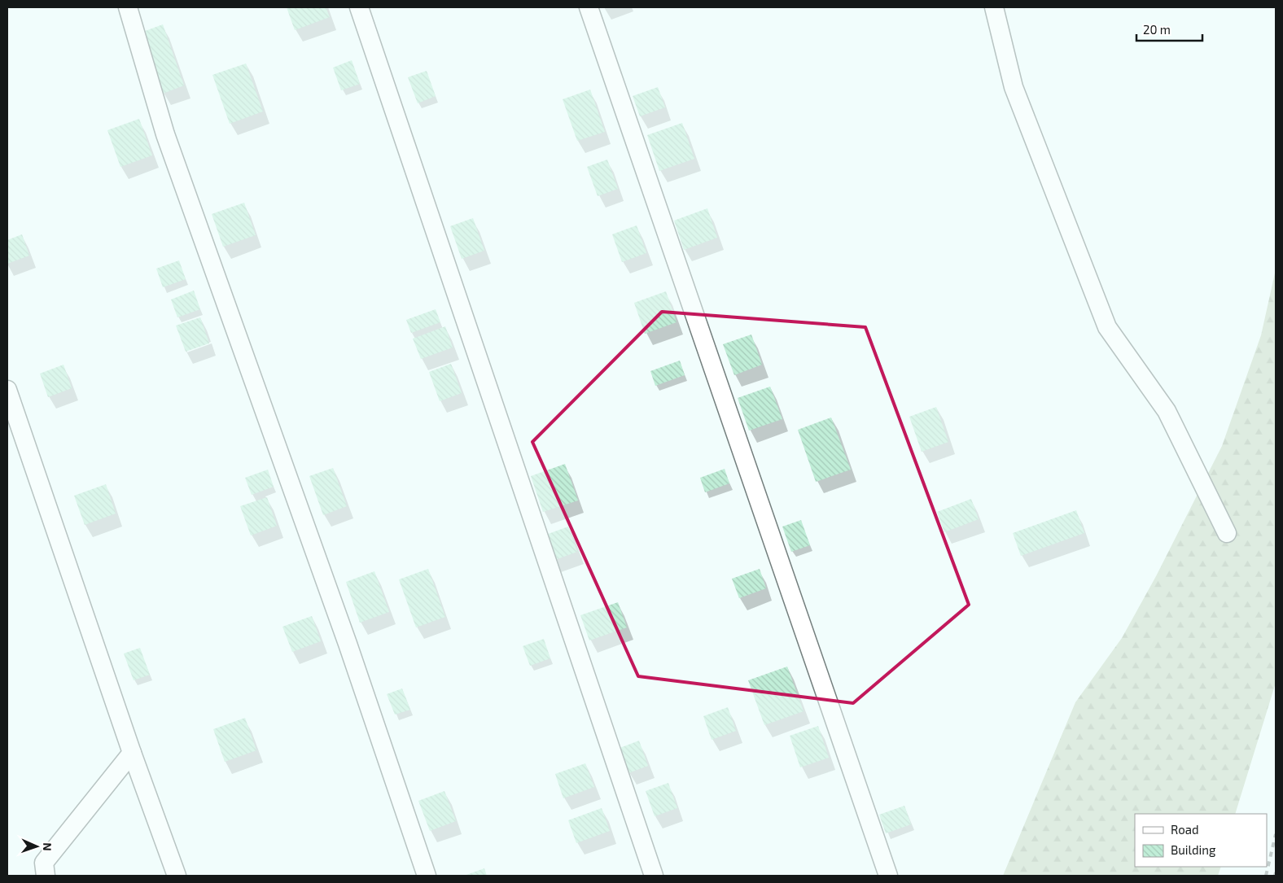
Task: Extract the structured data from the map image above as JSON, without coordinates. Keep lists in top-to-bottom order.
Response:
{
  "legend": ["Road", "Building"],
  "scale_bar": "20 m",
  "north": "right"
}
